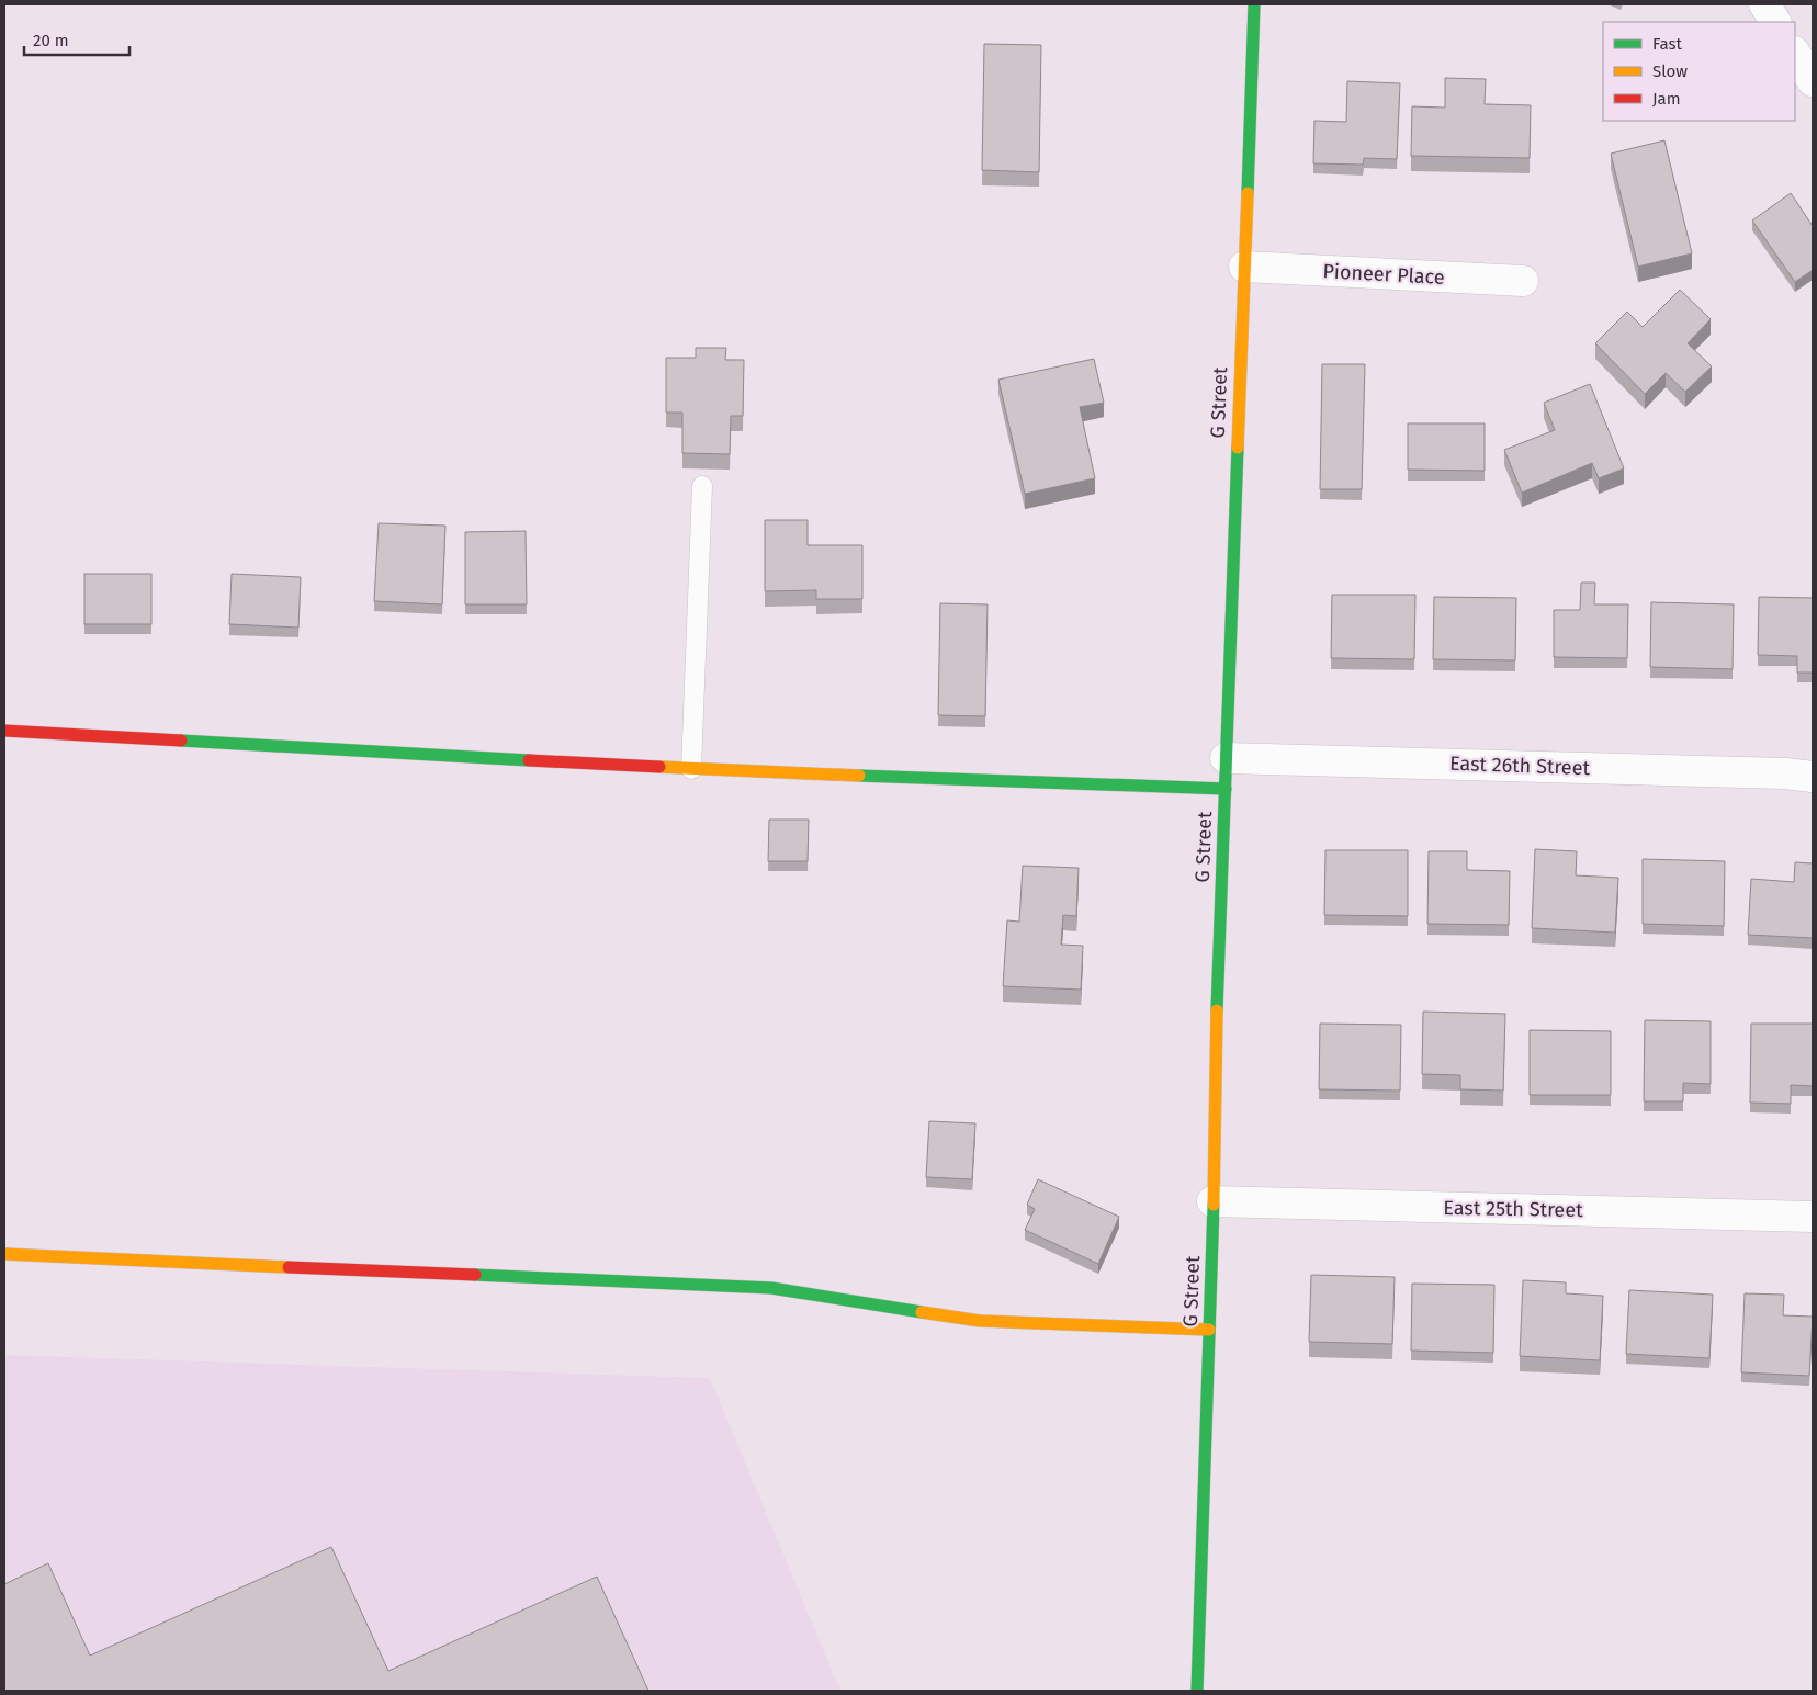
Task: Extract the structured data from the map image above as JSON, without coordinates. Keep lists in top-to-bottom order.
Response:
{
  "streets": {
    "street": [
      "Pioneer Place",
      "G Street",
      "East 26th Street",
      "East 25th Street"
    ]
  },
  "crossings": [
    ["Pioneer Place", "G Street"],
    ["G Street", "East 26th Street"],
    ["G Street", "East 25th Street"]
  ],
  "legend": ["Fast", "Slow", "Jam"],
  "scale_bar": "20 m"
}
